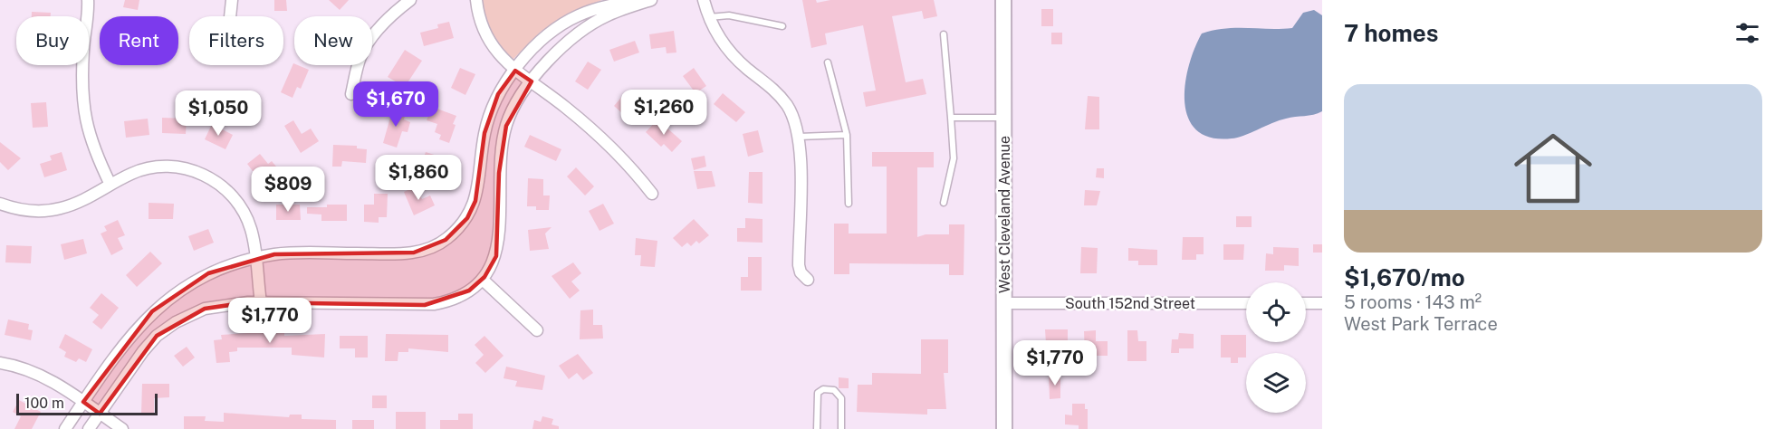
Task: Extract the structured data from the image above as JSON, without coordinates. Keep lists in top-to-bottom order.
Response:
{
  "streets": {
    "main road": ["West Cleveland Avenue"],
    "street": ["South 152nd Street"]
  },
  "crossings": [
    ["West Cleveland Avenue", "South 152nd Street"]
  ],
  "scale_bar": "100 m",
  "page": {
    "heading": "7 homes",
    "chip": [
      "Buy",
      "Rent",
      "Filters",
      "New"
    ],
    "list": [
      {
        "name": "$1,670/mo",
        "note": "5 rooms · 143 m² · West Park Terrace"
      }
    ],
    "price": [
      "$1,670",
      "$1,260",
      "$1,050",
      "$1,860",
      "$809",
      "$1,770",
      "$1,770"
    ],
    "scale": "100 m"
  }
}
